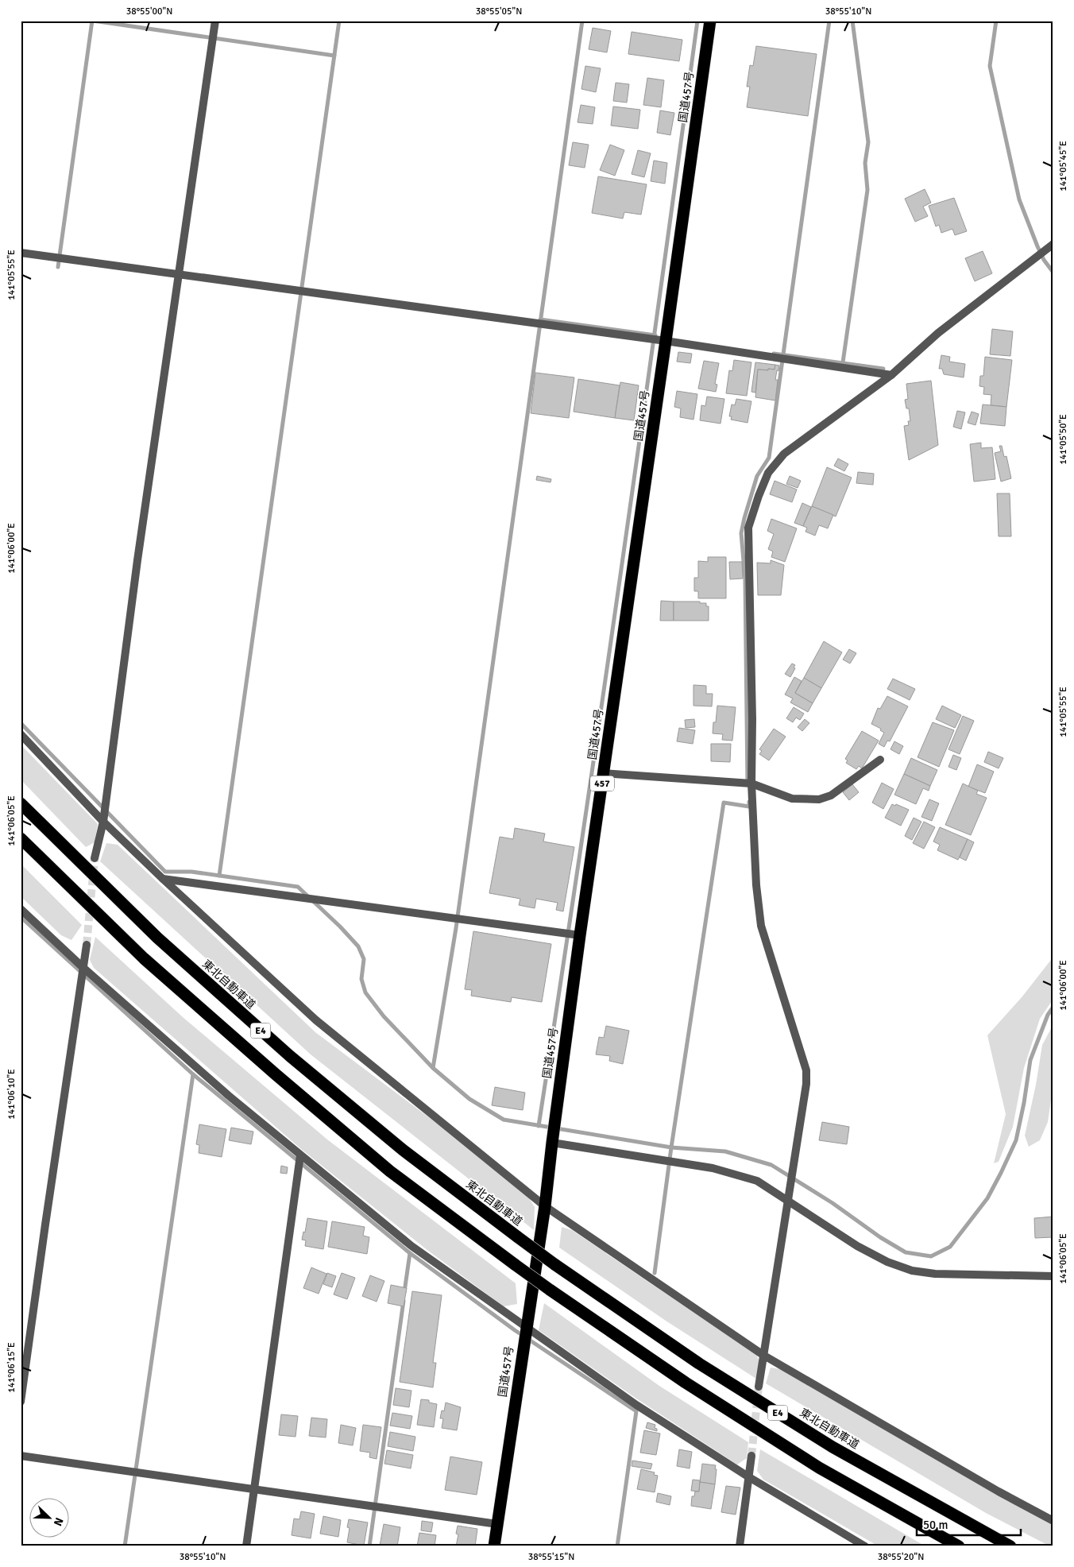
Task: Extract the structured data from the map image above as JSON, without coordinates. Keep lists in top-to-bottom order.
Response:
{
  "streets": {
    "highway": [
      "国道457号",
      "457",
      "東北自動車道",
      "E4"
    ]
  },
  "scale_bar": "50 m",
  "north": "bottom right",
  "coordinates": [
    "38°55'00\"N",
    "38°55'05\"N",
    "38°55'10\"N",
    "141°05'45\"E",
    "141°05'55\"E",
    "141°05'50\"E",
    "141°06'00\"E",
    "141°06'05\"E",
    "141°06'10\"E",
    "141°06'15\"E",
    "38°55'15\"N",
    "38°55'20\"N"
  ]
}
